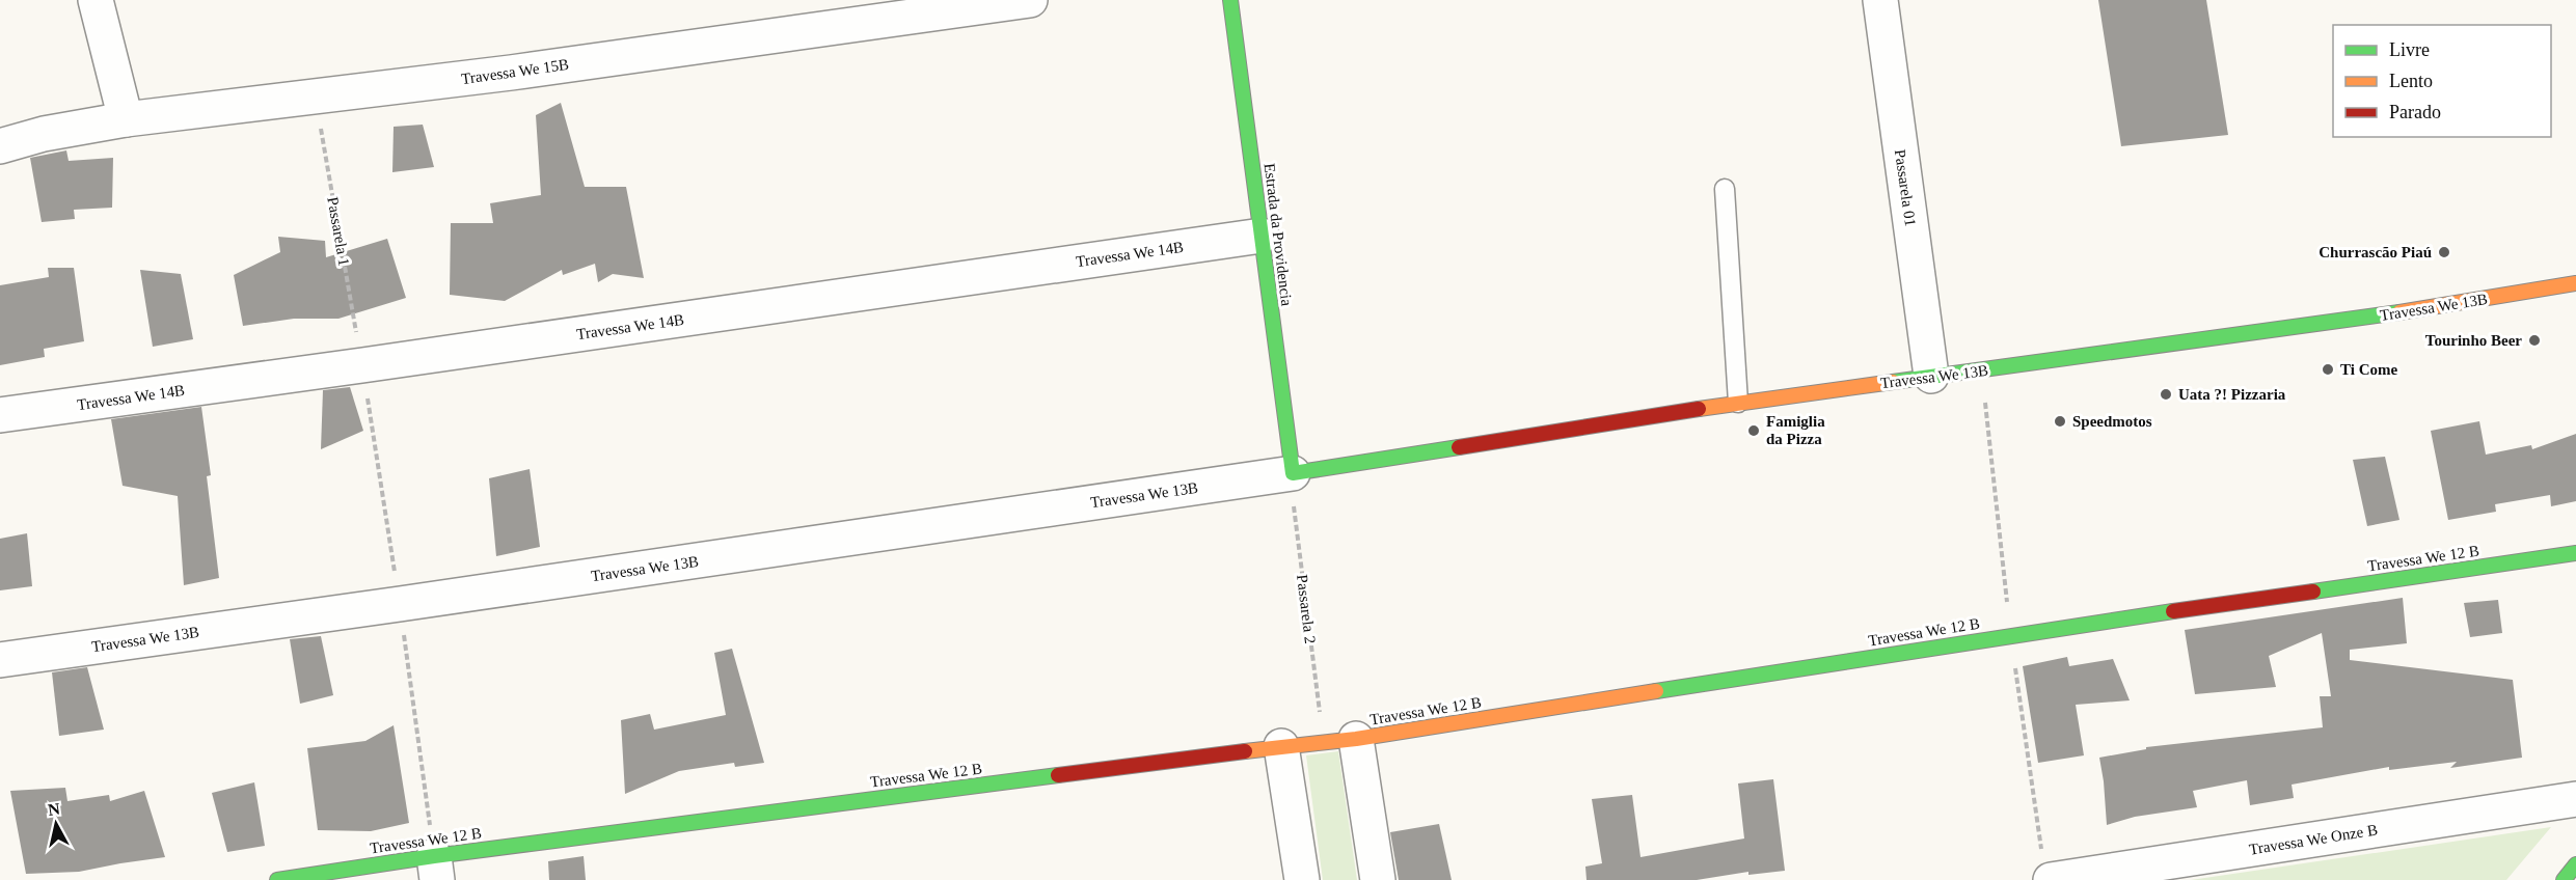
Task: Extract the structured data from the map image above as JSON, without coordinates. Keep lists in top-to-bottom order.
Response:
{
  "streets": {
    "street": [
      "Travessa We 15B",
      "Passarela 01",
      "Estrada da Providencia",
      "Travessa We 14B",
      "Travessa We 13B",
      "Travessa We 12 B",
      "Travessa We Onze B"
    ],
    "path": ["Passarela 1", "Passarela 2"]
  },
  "crossings": [
    ["Travessa We 15B", "Passarela 1"],
    ["Passarela 01", "Travessa We 13B"],
    ["Passarela 1", "Travessa We 14B"],
    ["Estrada da Providencia", "Travessa We 14B"],
    ["Estrada da Providencia", "Travessa We 13B"],
    ["Estrada da Providencia", "Passarela 2"],
    ["Travessa We 13B", "Passarela 2"],
    ["Travessa We 12 B", "Passarela 2"]
  ],
  "places": [
    "Churrascão Piaú",
    "Tourinho Beer",
    "Ti Come",
    "Uata ?! Pizzaria",
    "Speedmotos",
    "Famiglia da Pizza"
  ],
  "legend": ["Livre", "Lento", "Parado"],
  "north": "top"
}
